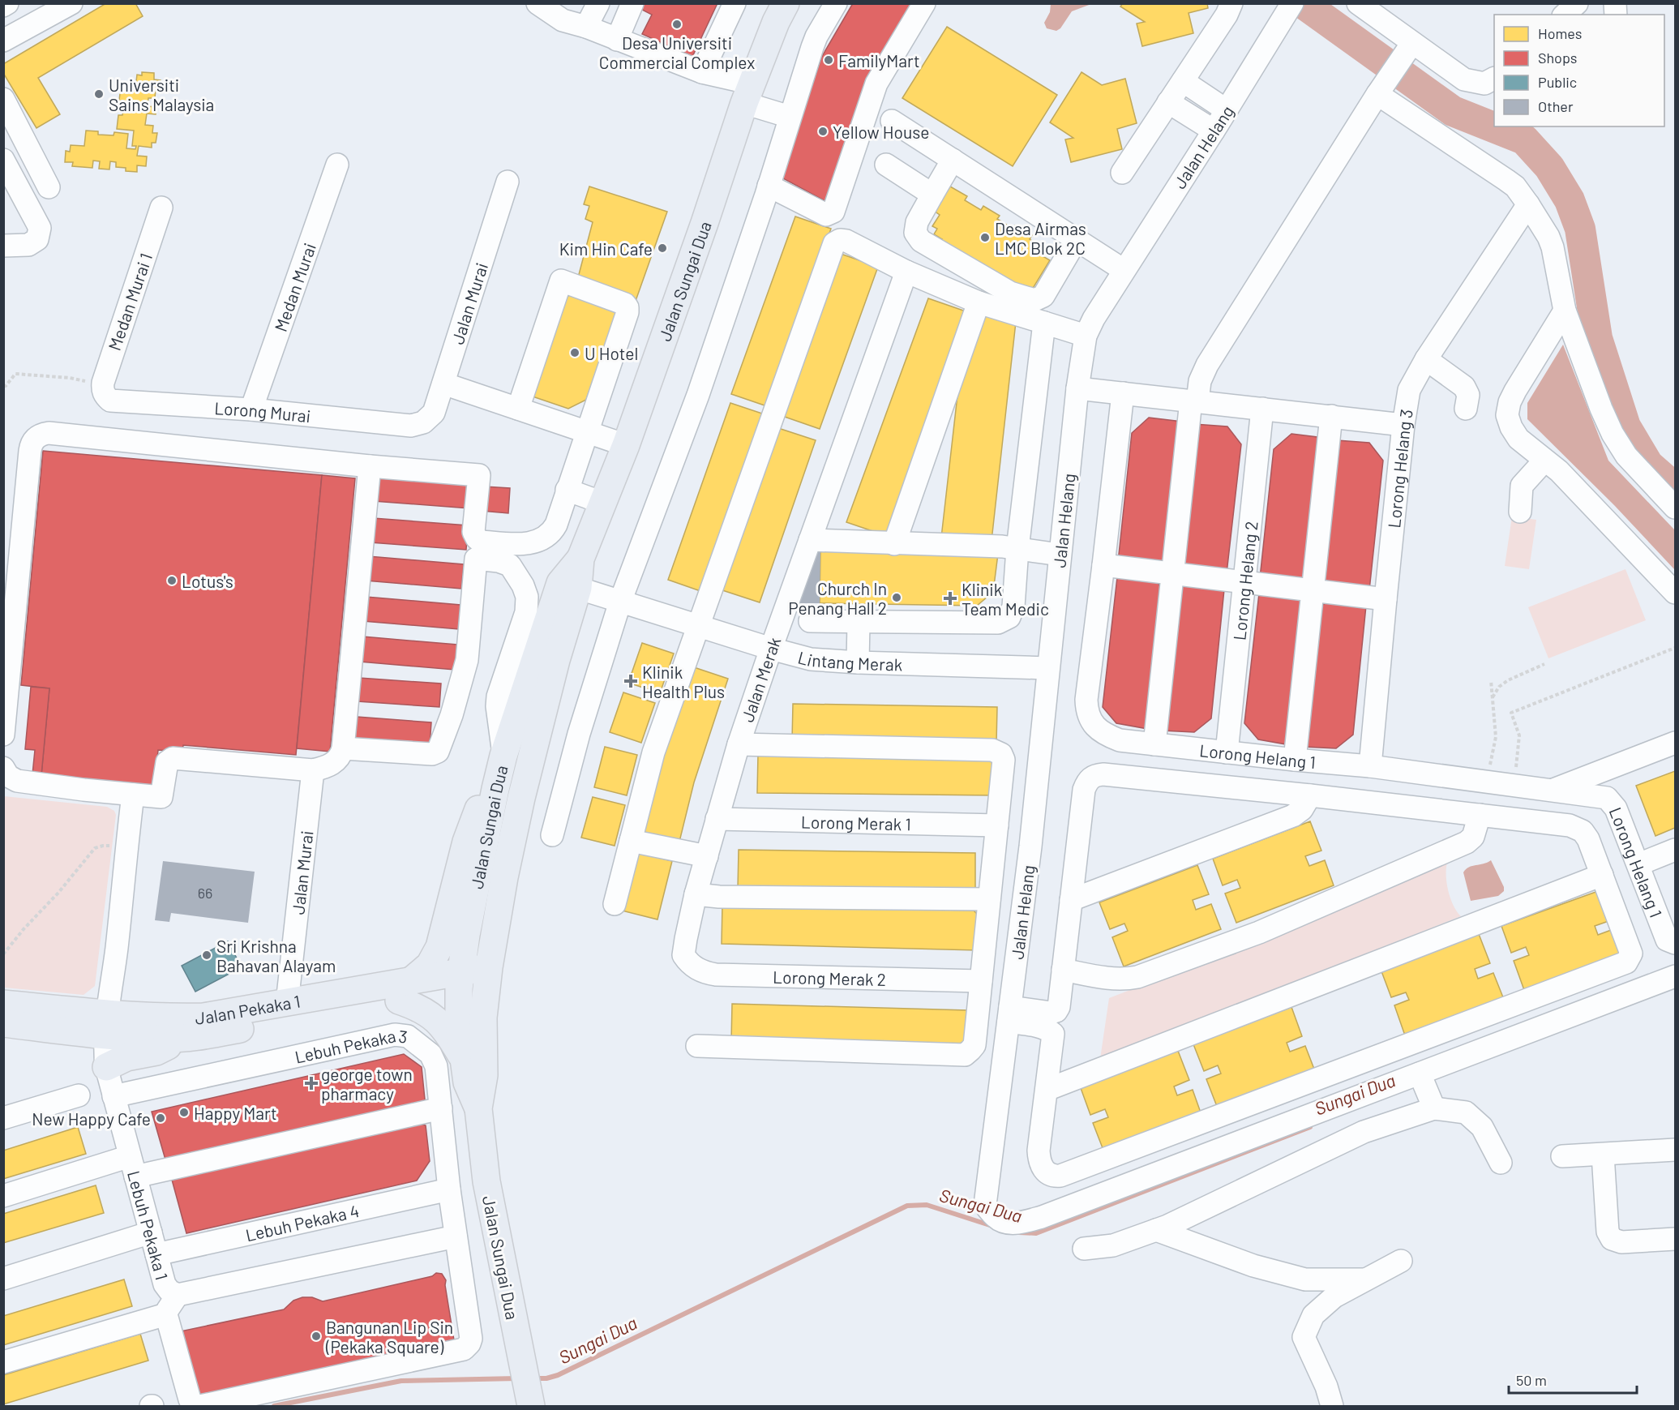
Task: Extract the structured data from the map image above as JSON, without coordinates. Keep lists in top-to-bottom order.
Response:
{
  "streets": {
    "main road": ["Jalan Sungai Dua", "Jalan Pekaka 1"],
    "street": [
      "Jalan Helang",
      "Medan Murai",
      "Medan Murai 1",
      "Jalan Murai",
      "Lorong Murai",
      "Lorong Helang 3",
      "Lorong Helang 2",
      "Lintang Merak",
      "Jalan Merak",
      "Lorong Helang 1",
      "Lorong Merak 1",
      "Lorong Merak 2",
      "Lebuh Pekaka 3",
      "Lebuh Pekaka 4",
      "Lebuh Pekaka 1"
    ]
  },
  "crossings": [
    ["Jalan Helang", "Lintang Merak"],
    ["Jalan Sungai Dua", "Lintang Merak"],
    ["Jalan Sungai Dua", "Jalan Pekaka 1"],
    ["Medan Murai", "Lorong Murai"],
    ["Medan Murai 1", "Lorong Murai"],
    ["Jalan Murai", "Lorong Murai"],
    ["Jalan Murai", "Jalan Pekaka 1"],
    ["Lorong Helang 3", "Lorong Helang 1"],
    ["Lorong Helang 2", "Lorong Helang 1"],
    ["Lintang Merak", "Jalan Merak"],
    ["Jalan Merak", "Lorong Merak 1"],
    ["Jalan Merak", "Lorong Merak 2"],
    ["Jalan Pekaka 1", "Lebuh Pekaka 1"],
    ["Lebuh Pekaka 3", "Lebuh Pekaka 4"],
    ["Lebuh Pekaka 3", "Lebuh Pekaka 1"],
    ["Lebuh Pekaka 4", "Lebuh Pekaka 1"]
  ],
  "water": ["Sungai Dua"],
  "places": {
    "other": [
      "Desa Universiti Commercial Complex",
      "FamilyMart",
      "Universiti Sains Malaysia",
      "Yellow House",
      "Desa Airmas LMC Blok 2C",
      "Kim Hin Cafe",
      "U Hotel",
      "Lotus's",
      "Church In Penang Hall 2",
      "Sri Krishna Bahavan Alayam",
      "Happy Mart",
      "New Happy Cafe",
      "Bangunan Lip Sin (Pekaka Square)"
    ],
    "health": ["Klinik Team Medic", "Klinik Health Plus", "george town pharmacy"]
  },
  "house_numbers": ["66"],
  "legend": [
    "Homes",
    "Shops",
    "Public",
    "Other"
  ],
  "scale_bar": "50 m"
}
